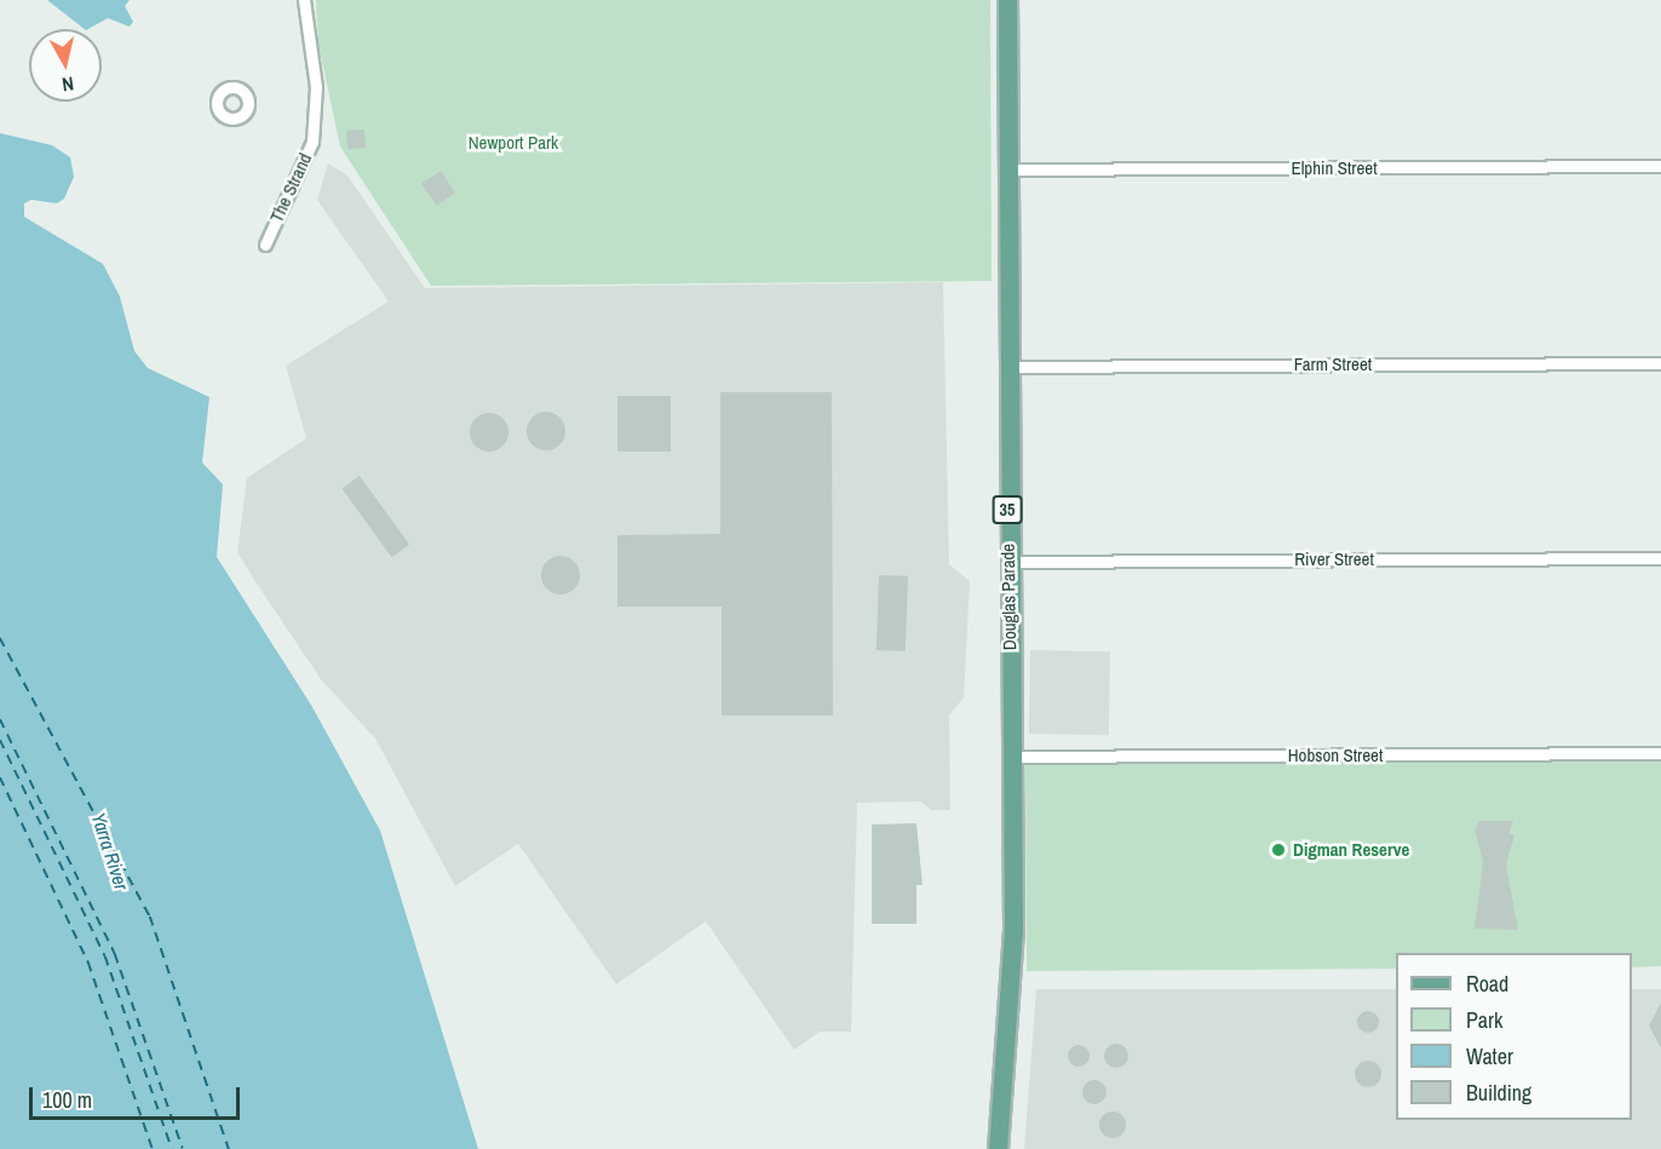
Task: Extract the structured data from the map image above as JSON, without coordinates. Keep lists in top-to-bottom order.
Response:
{
  "streets": {
    "main road": ["35", "Douglas Parade"],
    "street": [
      "Elphin Street",
      "The Strand",
      "Farm Street",
      "River Street",
      "Hobson Street"
    ]
  },
  "crossings": [
    ["Elphin Street", "Douglas Parade"],
    ["Farm Street", "Douglas Parade"],
    ["River Street", "Douglas Parade"],
    ["Douglas Parade", "Hobson Street"]
  ],
  "water": ["Yarra River"],
  "parks": ["Newport Park"],
  "places": ["Digman Reserve"],
  "legend": [
    "Road",
    "Park",
    "Water",
    "Building"
  ],
  "scale_bar": "100 m",
  "north": "bottom"
}
